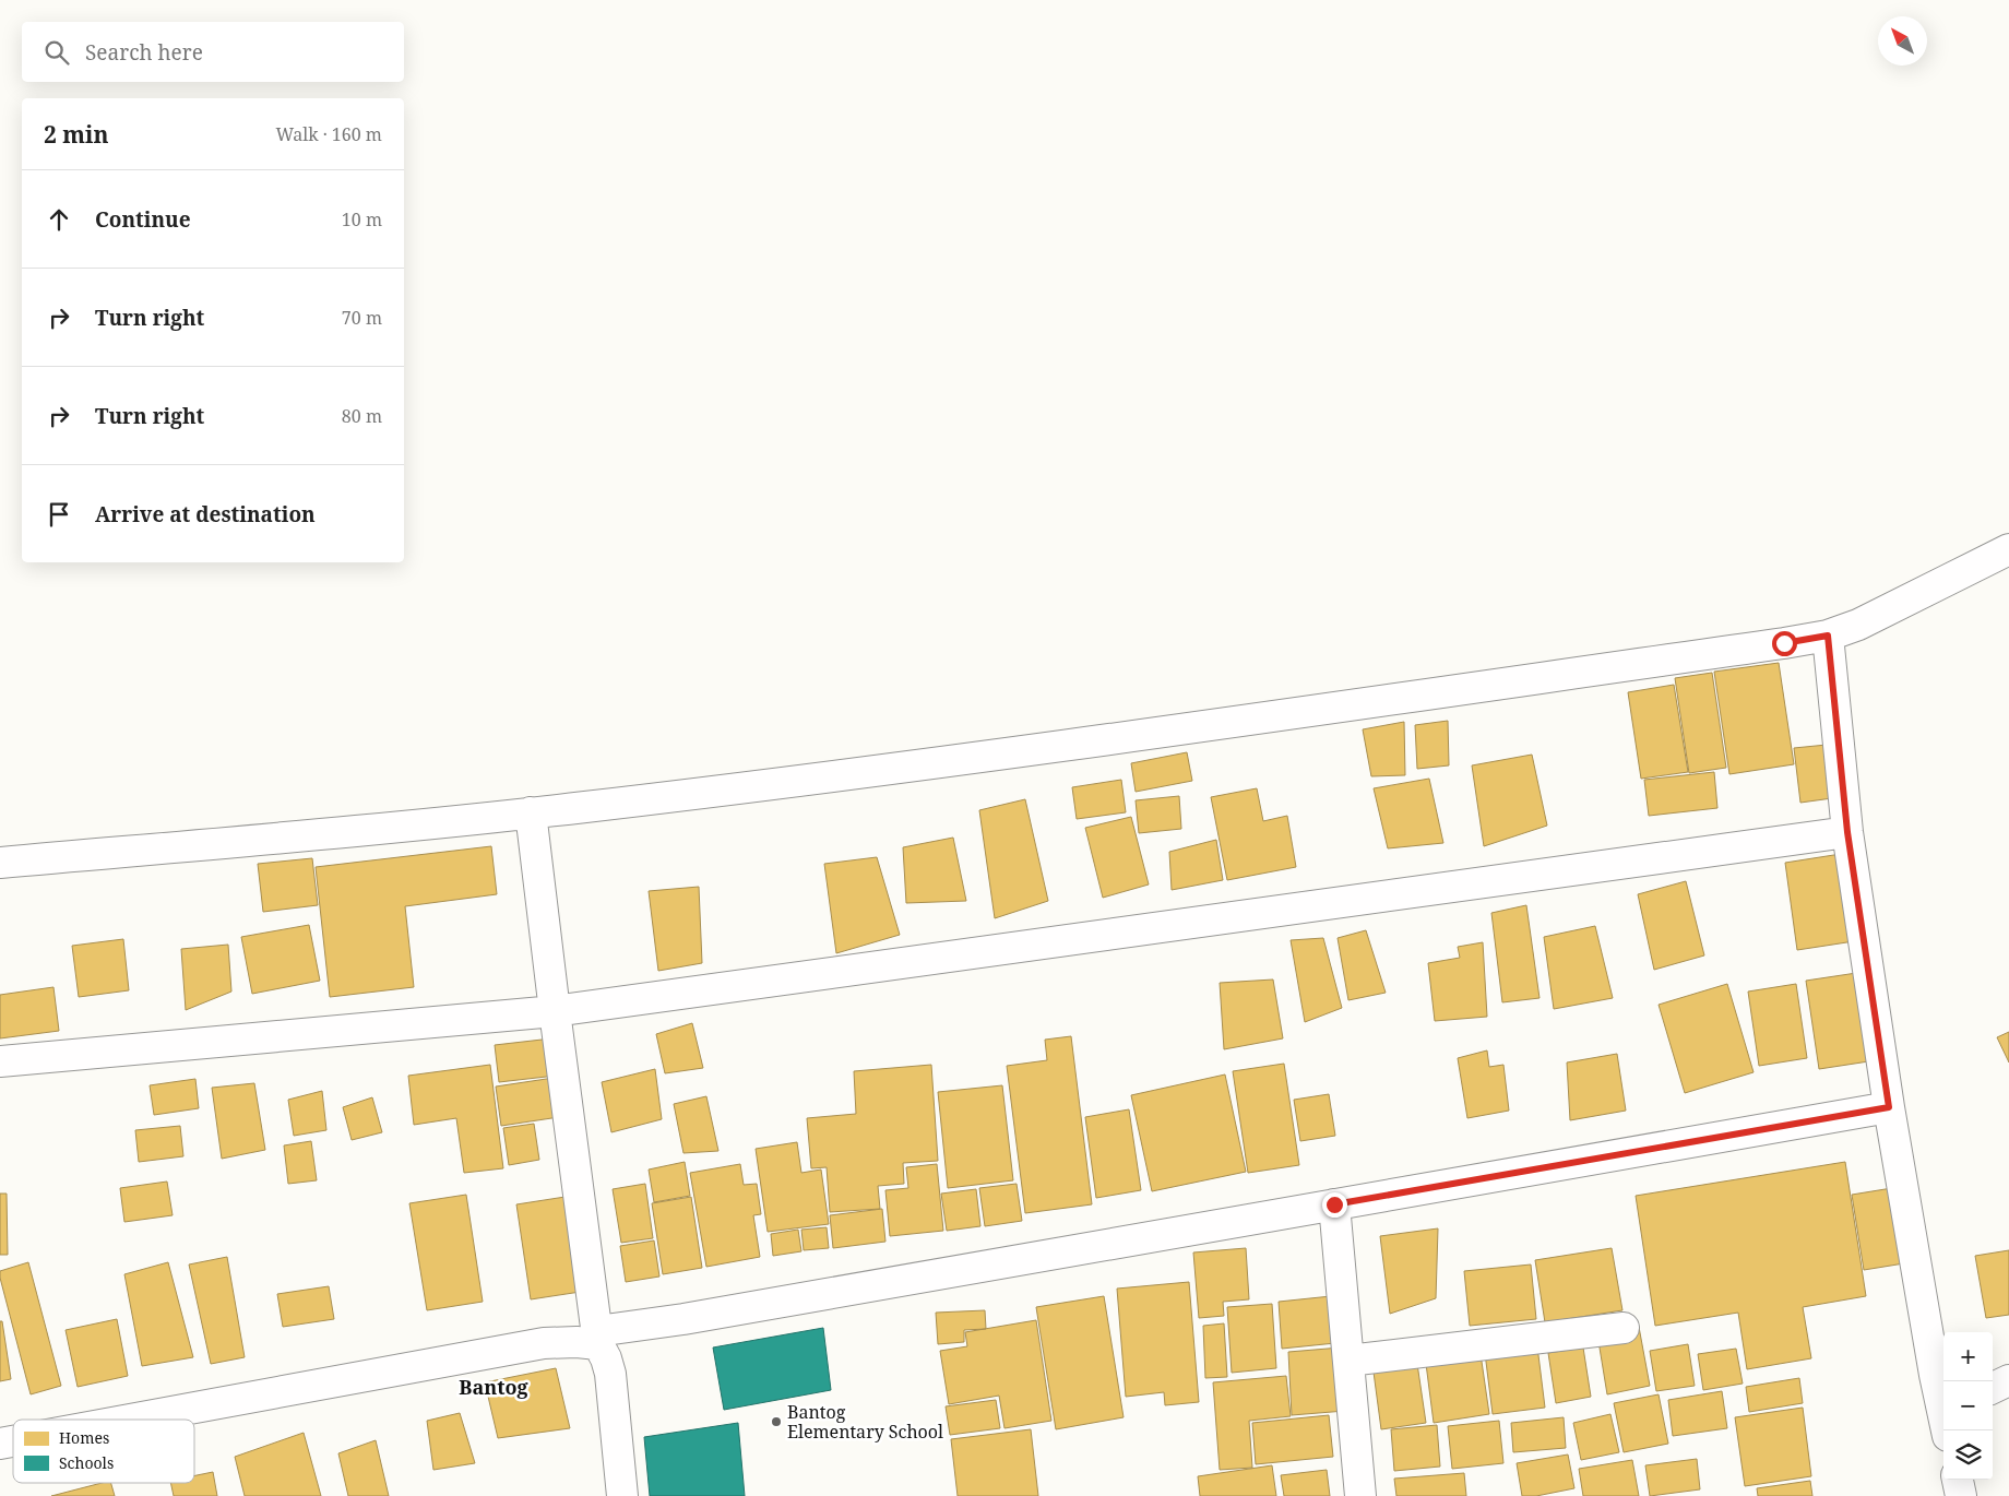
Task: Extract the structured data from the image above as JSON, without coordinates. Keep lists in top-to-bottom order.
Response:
{
  "districts": ["Bantog"],
  "places": ["Bantog Elementary School"],
  "legend": ["Homes", "Schools"],
  "north": "top left",
  "page": {
    "search": "Search here",
    "heading": ["2 min", "Walk · 160 m"],
    "list": [
      ["Continue", "10 m"],
      ["Turn right", "70 m"],
      ["Turn right", "80 m"],
      "Arrive at destination"
    ],
    "map_buttons": ["+", "−"]
  }
}
